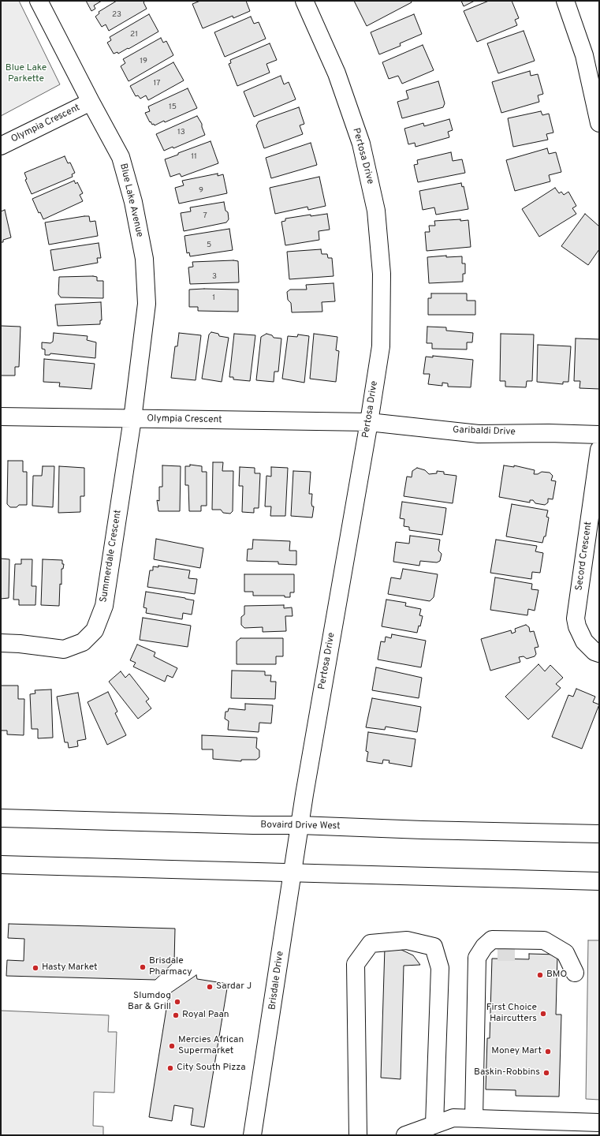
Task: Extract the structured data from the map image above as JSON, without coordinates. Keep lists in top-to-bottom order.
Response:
{
  "streets": {
    "street": [
      "Olympia Crescent",
      "Pertosa Drive",
      "Blue Lake Avenue",
      "Garibaldi Drive",
      "Summerdale Crescent",
      "Secord Crescent",
      "Bovaird Drive West",
      "Brisdale Drive"
    ]
  },
  "crossings": [
    ["Olympia Crescent", "Pertosa Drive"],
    ["Olympia Crescent", "Blue Lake Avenue"],
    ["Olympia Crescent", "Garibaldi Drive"],
    ["Olympia Crescent", "Summerdale Crescent"],
    ["Pertosa Drive", "Garibaldi Drive"],
    ["Pertosa Drive", "Bovaird Drive West"],
    ["Pertosa Drive", "Brisdale Drive"],
    ["Blue Lake Avenue", "Summerdale Crescent"],
    ["Bovaird Drive West", "Brisdale Drive"]
  ],
  "parks": ["Blue Lake Parkette"],
  "places": [
    "Brisdale Pharmacy",
    "Hasty Market",
    "BMO",
    "Sardar J",
    "Slumdog Bar & Grill",
    "First Choice Haircutters",
    "Royal Paan",
    "Mercies African Supermarket",
    "Money Mart",
    "City South Pizza",
    "Baskin-Robbins"
  ],
  "house_numbers": [
    "23",
    "21",
    "19",
    "17",
    "15",
    "13",
    "11",
    "9",
    "7",
    "5",
    "3",
    "1"
  ]
}
